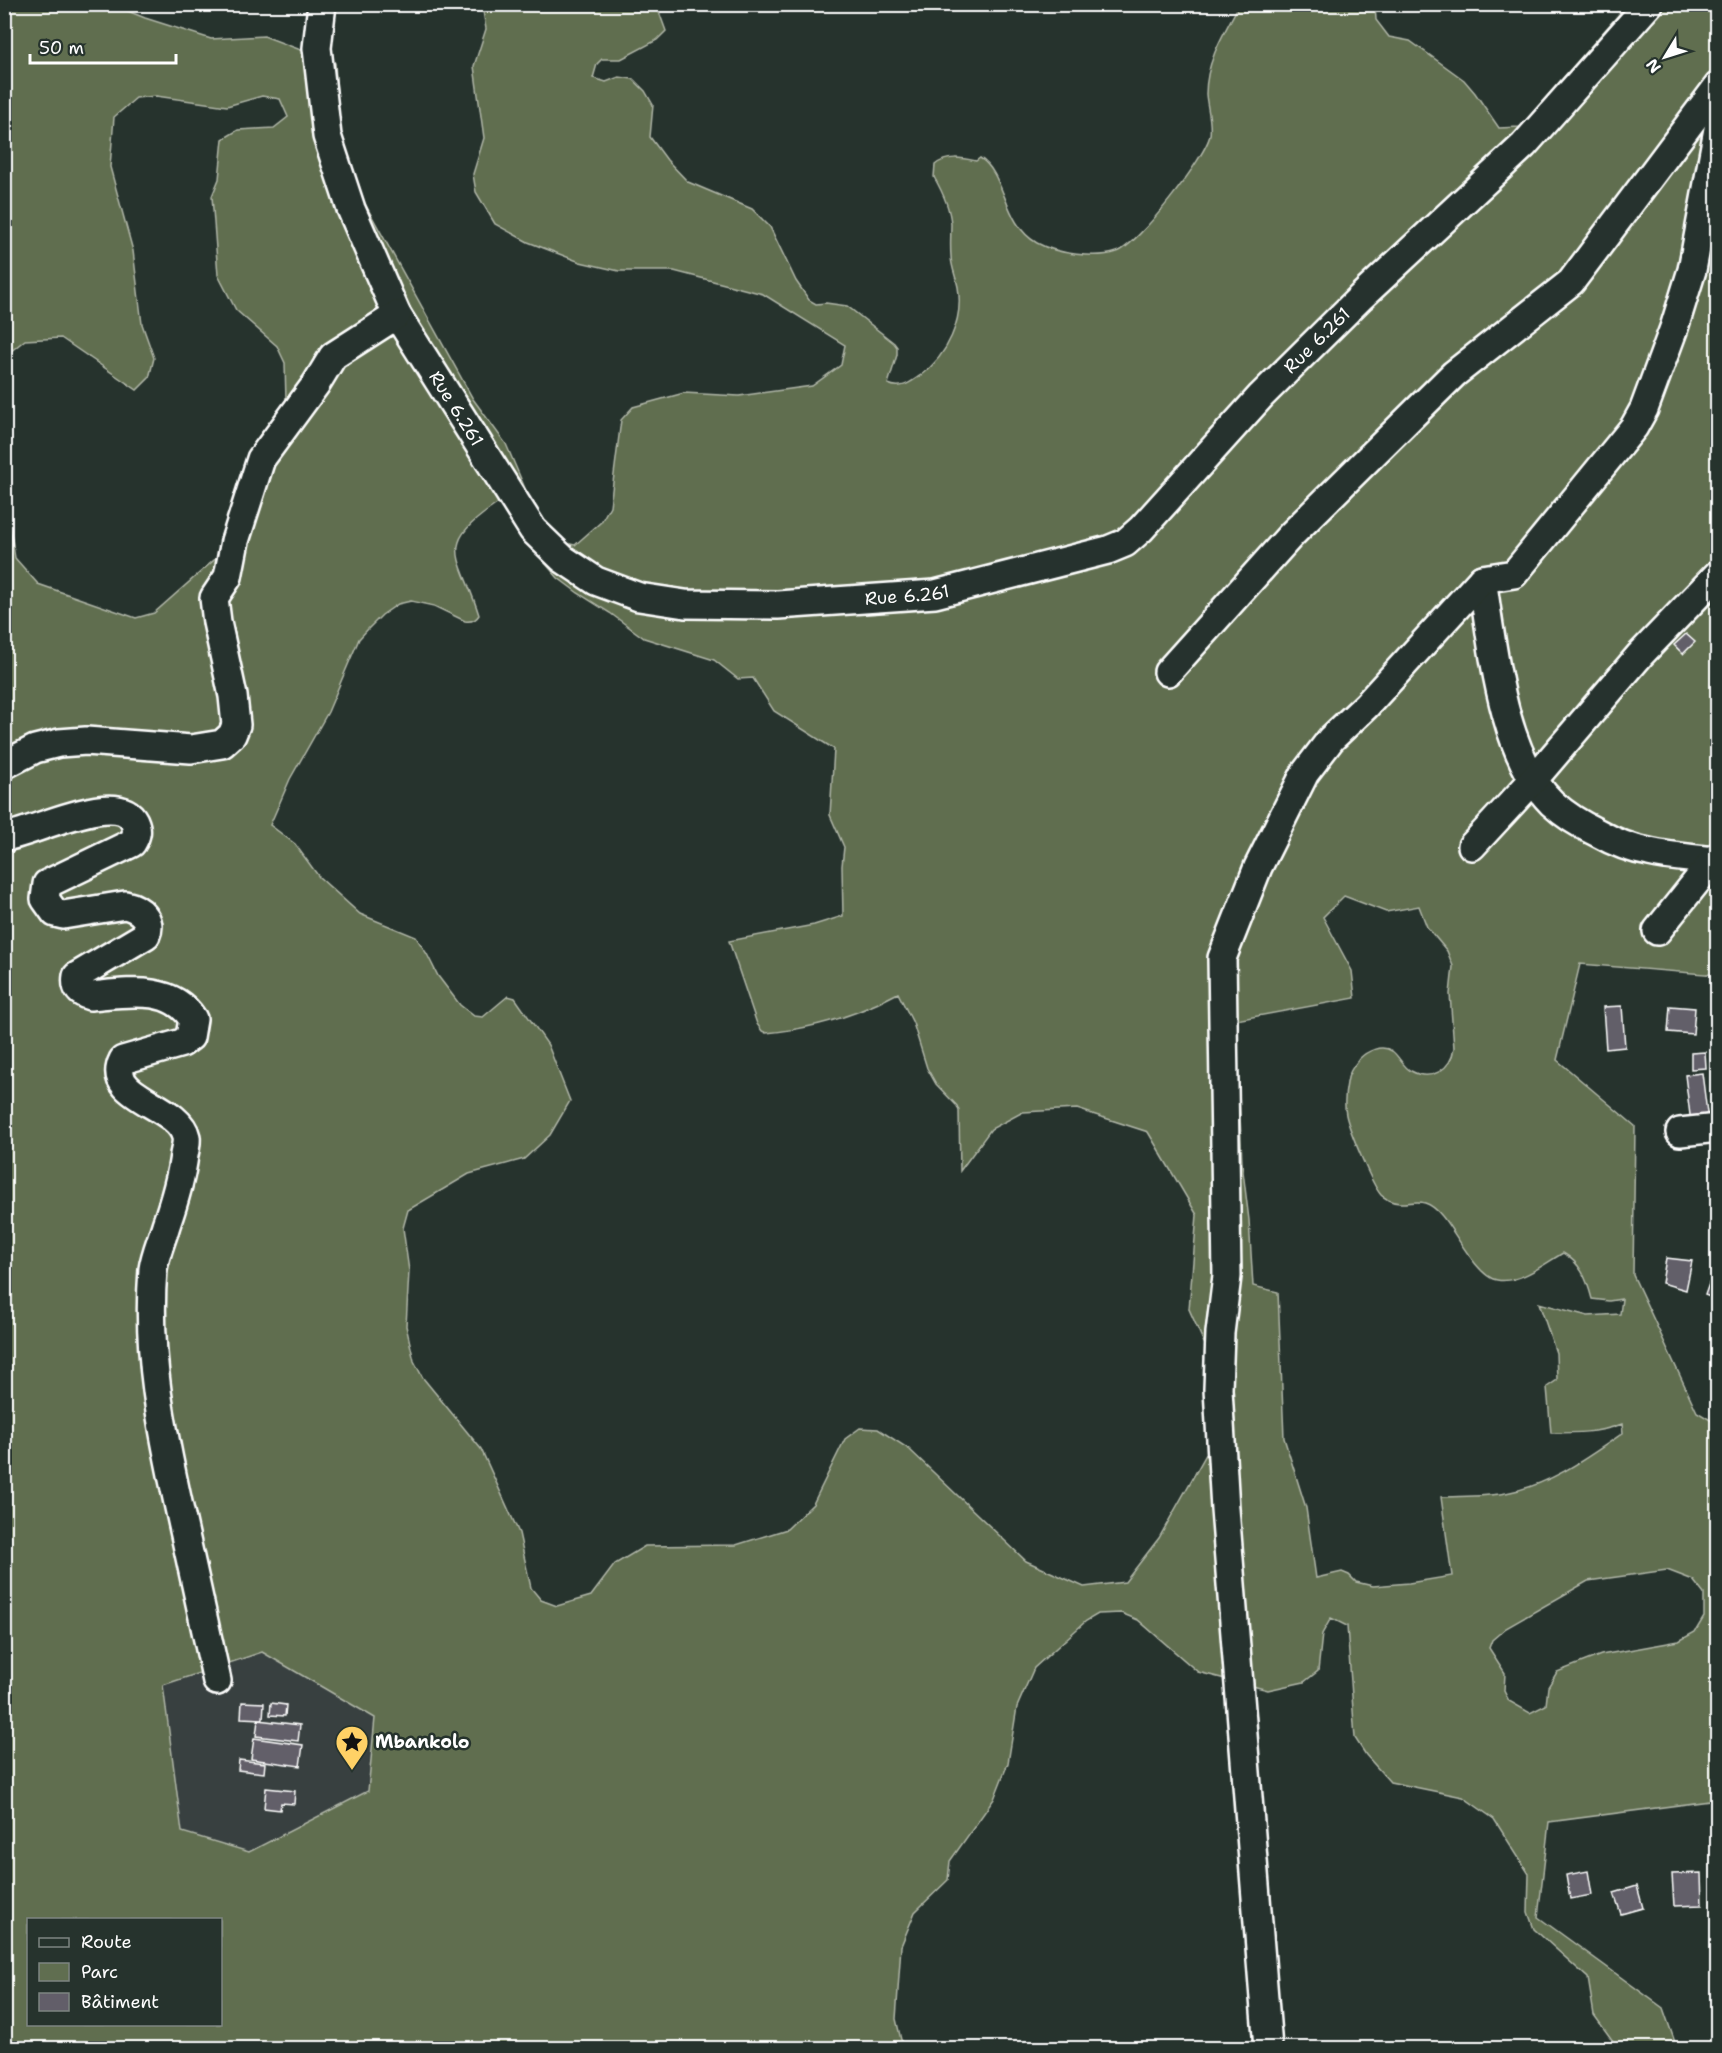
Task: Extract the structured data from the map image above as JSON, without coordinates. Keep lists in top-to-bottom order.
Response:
{
  "streets": {
    "street": ["Rue 6.261"]
  },
  "places": {
    "place": ["Mbankolo"]
  },
  "legend": ["Route", "Parc", "Bâtiment"],
  "scale_bar": "50 m",
  "north": "bottom left"
}
